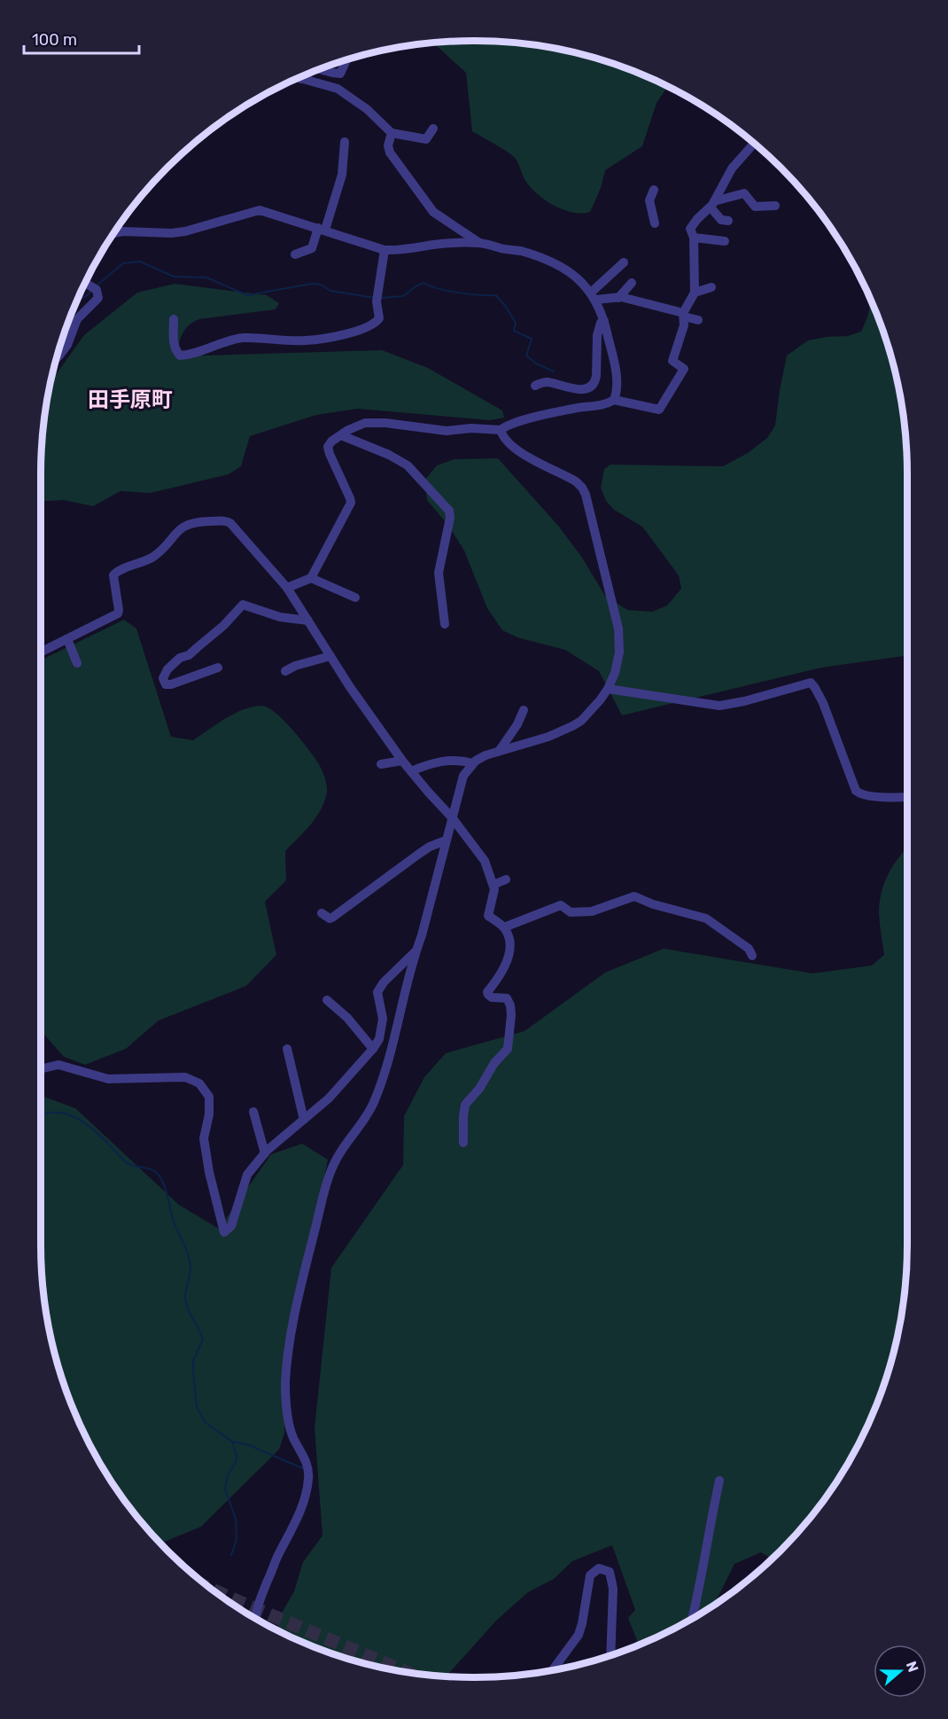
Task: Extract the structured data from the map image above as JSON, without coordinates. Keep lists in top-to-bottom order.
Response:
{
  "districts": ["田手原町"],
  "scale_bar": "100 m",
  "north": "right"
}
